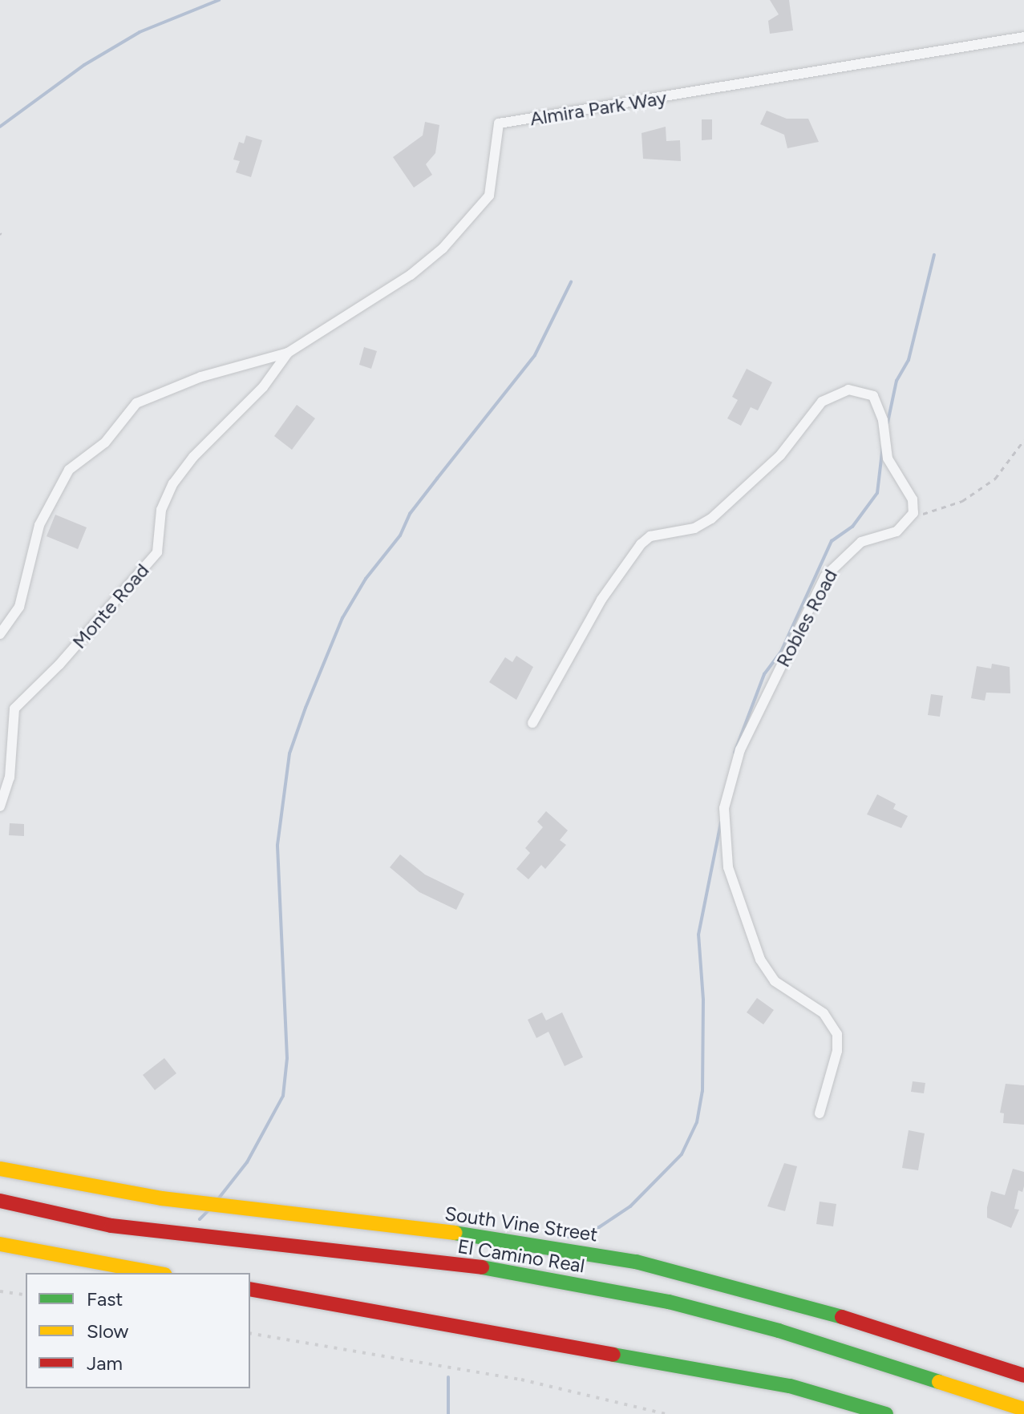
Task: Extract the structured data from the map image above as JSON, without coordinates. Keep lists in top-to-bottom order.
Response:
{
  "streets": {
    "main road": ["South Vine Street", "El Camino Real"],
    "street": ["Almira Park Way", "Monte Road", "Robles Road"]
  },
  "crossings": [
    ["Almira Park Way", "Monte Road"]
  ],
  "legend": ["Fast", "Slow", "Jam"]
}
